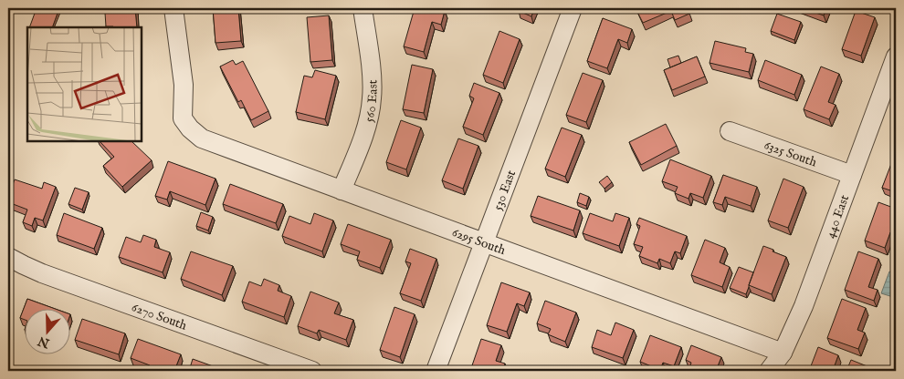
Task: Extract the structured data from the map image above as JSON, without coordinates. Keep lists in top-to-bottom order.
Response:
{
  "streets": {
    "street": [
      "560 East",
      "6325 South",
      "530 East",
      "440 East",
      "6295 South",
      "6270 South"
    ]
  },
  "crossings": [
    ["560 East", "6295 South"],
    ["6325 South", "440 East"],
    ["530 East", "6295 South"],
    ["440 East", "6295 South"]
  ],
  "north": "bottom"
}
